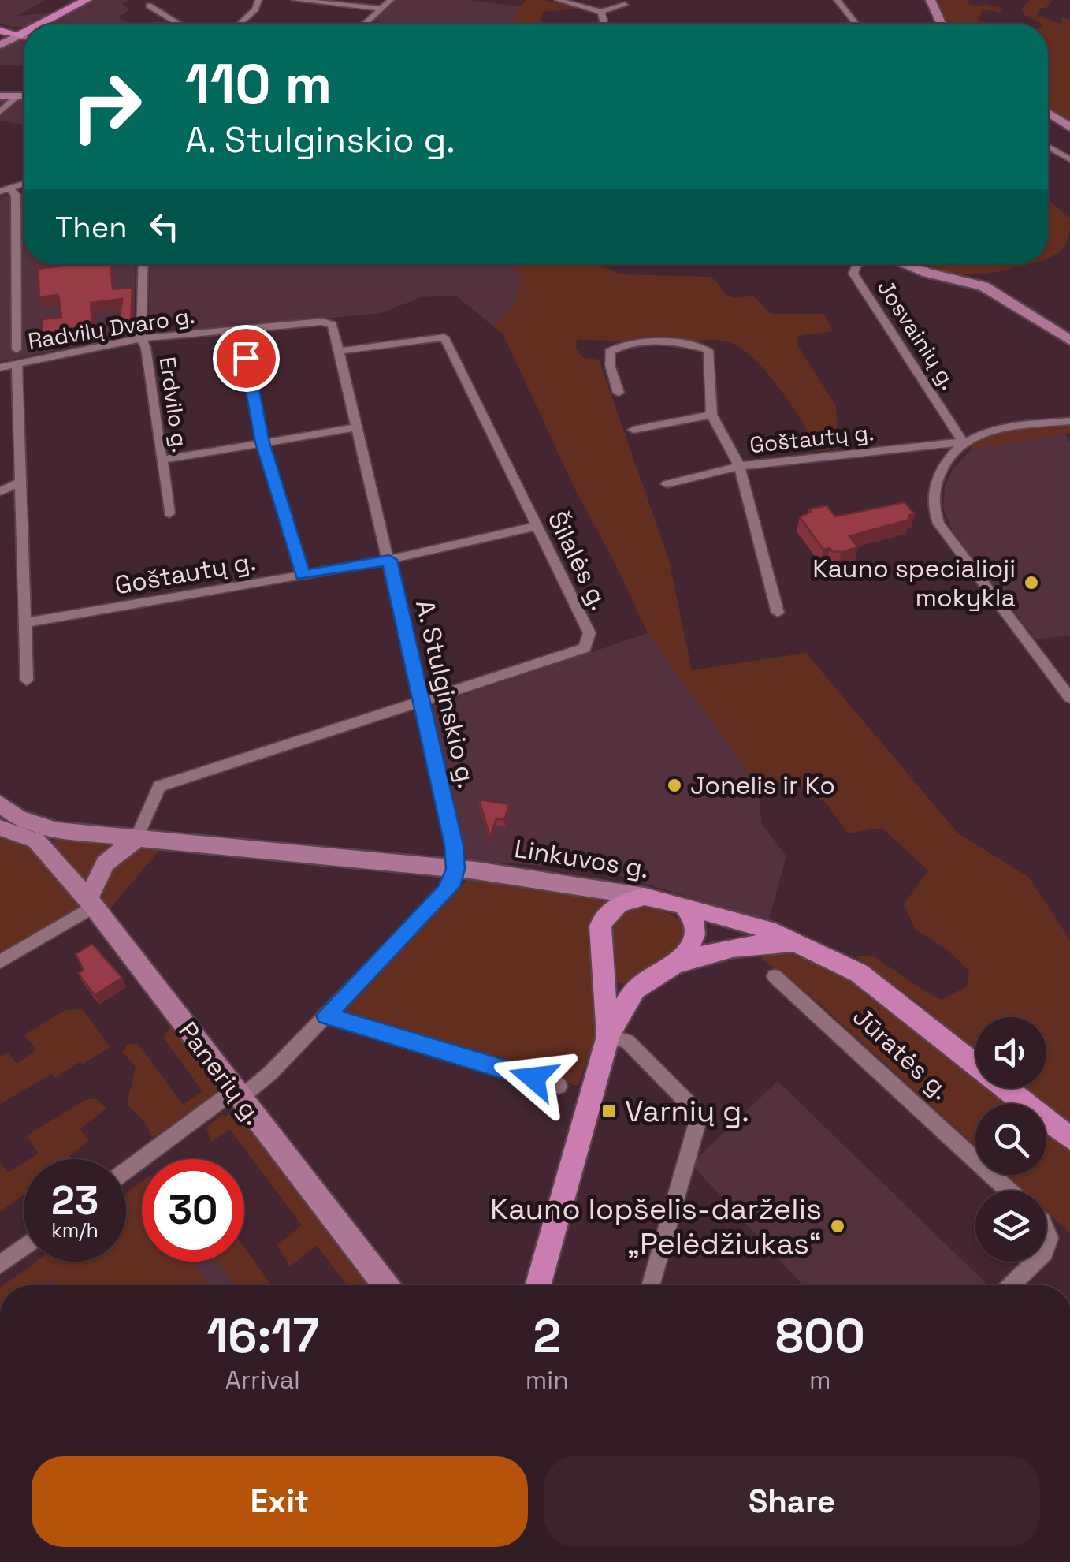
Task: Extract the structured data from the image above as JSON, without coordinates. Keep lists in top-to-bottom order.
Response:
{
  "streets": {
    "main road": ["Linkuvos g."],
    "street": [
      "Radvilų Dvaro g.",
      "Josvainių g.",
      "Erdvilo g.",
      "Goštautų g.",
      "Šilalės g.",
      "A. Stulginskio g.",
      "Jūratės g.",
      "Panerių g."
    ]
  },
  "crossings": [
    ["Radvilų Dvaro g.", "Erdvilo g."],
    ["Radvilų Dvaro g.", "A. Stulginskio g."],
    ["Josvainių g.", "Goštautų g."],
    ["Goštautų g.", "Šilalės g."],
    ["Goštautų g.", "A. Stulginskio g."],
    ["Šilalės g.", "A. Stulginskio g."],
    ["Šilalės g.", "Linkuvos g."],
    ["A. Stulginskio g.", "Linkuvos g."],
    ["Linkuvos g.", "Panerių g."]
  ],
  "places": {
    "other": ["Kauno specialioji mokykla", "Jonelis ir Ko", "Kauno lopšelis-darželis „Pelėdžiukas“"],
    "transit": ["Varnių g."]
  },
  "page": {
    "turn": ["110 m", "A. Stulginskio g."],
    "then": "Then",
    "speed": "23 km/h",
    "limit": "30",
    "eta": [
      "16:17",
      "Arrival",
      "2",
      "min",
      "800",
      "m"
    ],
    "buttons": ["Exit", "Share"]
  }
}
